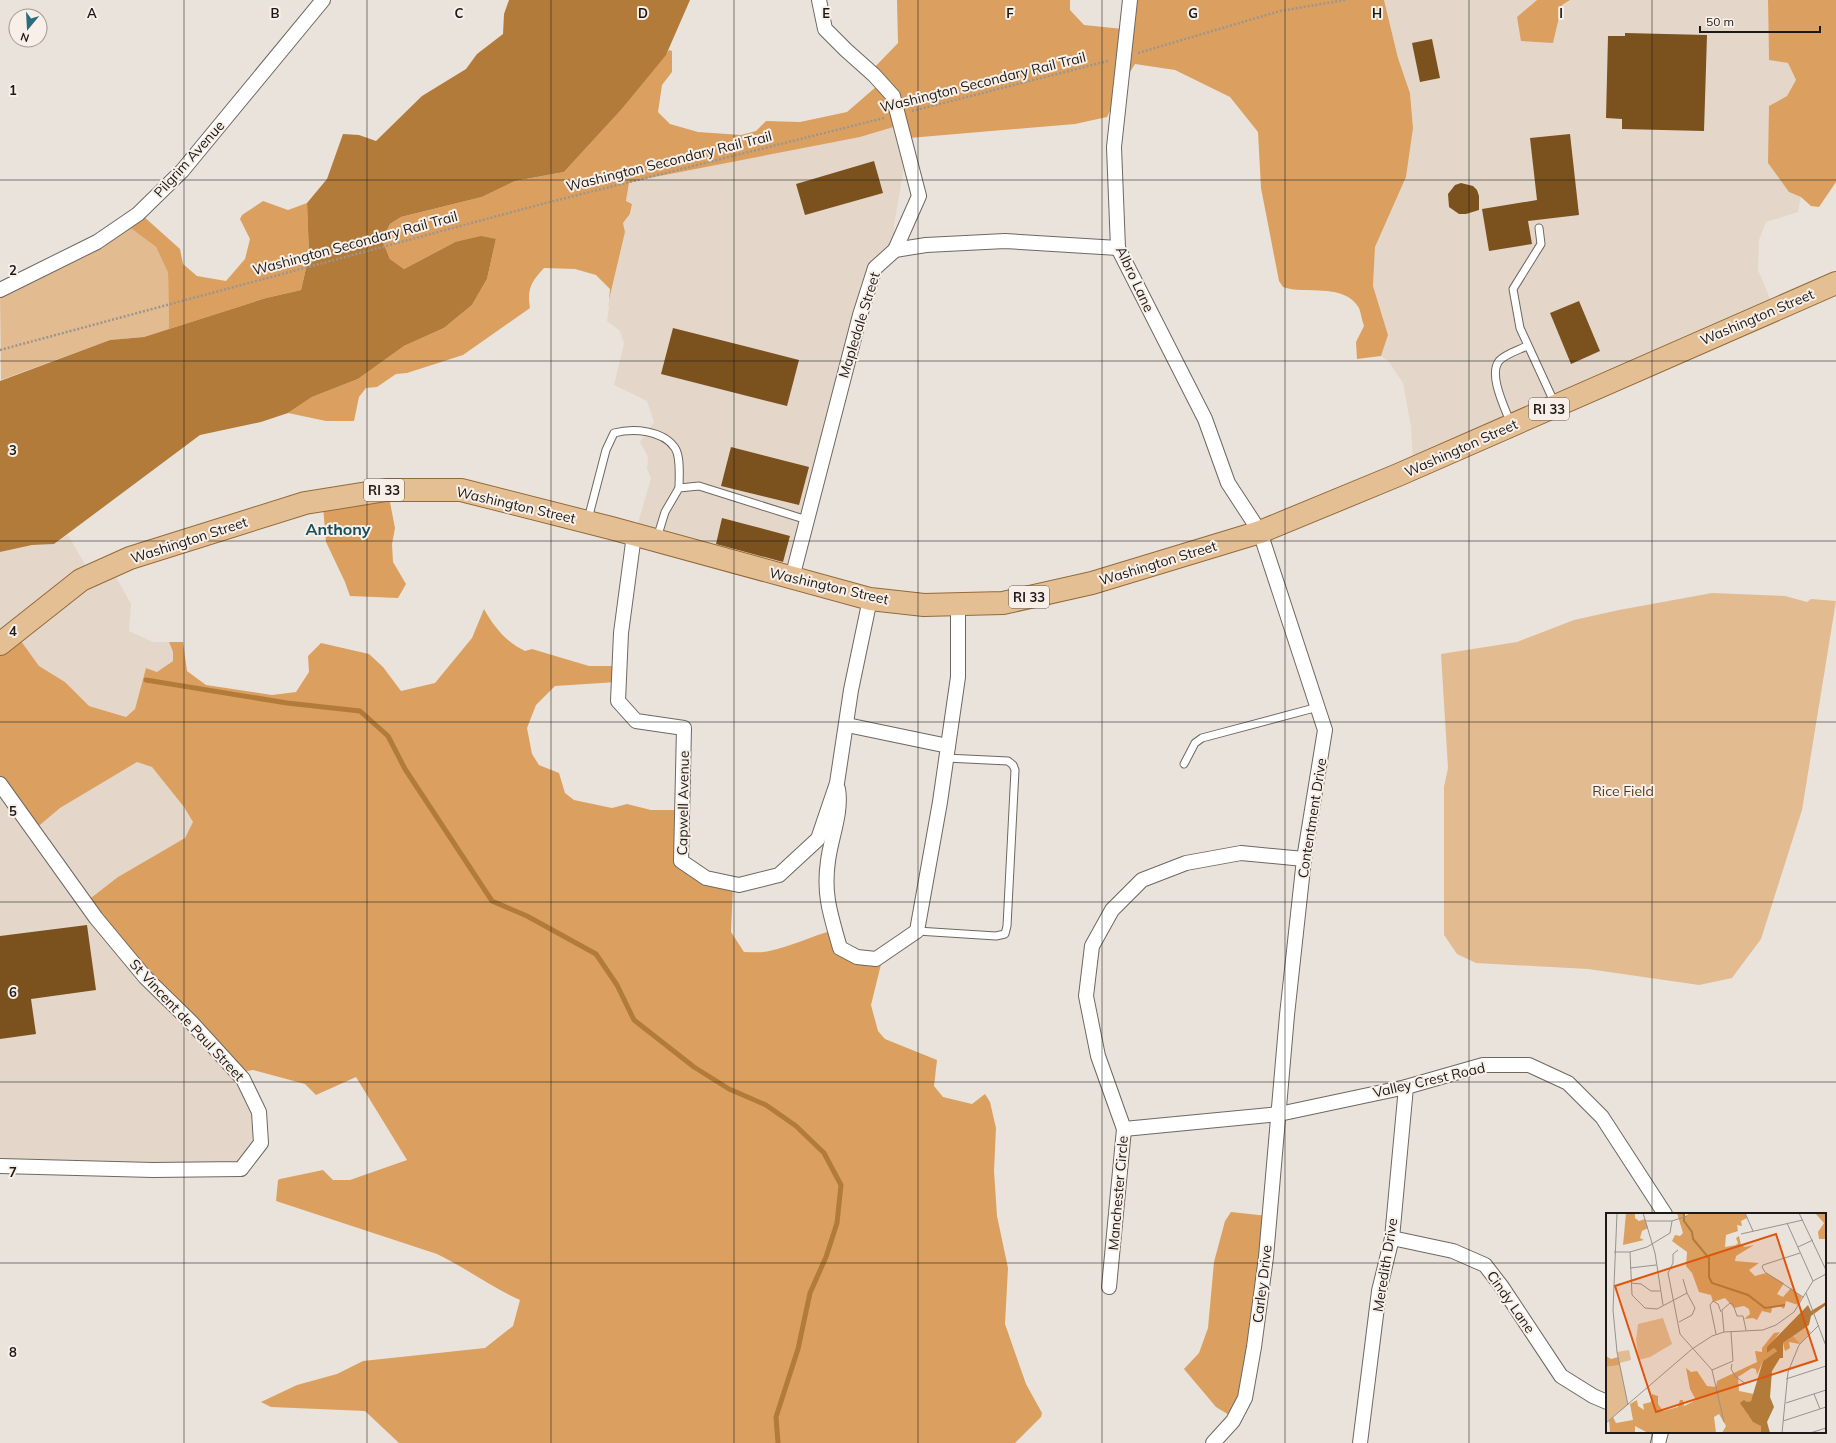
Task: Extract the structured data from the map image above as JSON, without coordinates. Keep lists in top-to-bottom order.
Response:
{
  "streets": {
    "main road": ["Washington Street", "RI 33"],
    "street": [
      "Pilgrim Avenue",
      "Albro Lane",
      "Mapledale Street",
      "Capwell Avenue",
      "Contentment Drive",
      "St Vincent de Paul Street",
      "Valley Crest Road",
      "Manchester Circle",
      "Meredith Drive",
      "Carley Drive",
      "Cindy Lane"
    ],
    "path": ["Washington Secondary Rail Trail"]
  },
  "crossings": [
    ["Washington Secondary Rail Trail", "Albro Lane"],
    ["Albro Lane", "Washington Street"],
    ["Albro Lane", "Contentment Drive"],
    ["Washington Street", "Mapledale Street"],
    ["Washington Street", "Capwell Avenue"],
    ["Washington Street", "Contentment Drive"],
    ["Contentment Drive", "Valley Crest Road"],
    ["Contentment Drive", "Manchester Circle"],
    ["Contentment Drive", "Carley Drive"],
    ["Valley Crest Road", "Manchester Circle"],
    ["Valley Crest Road", "Meredith Drive"],
    ["Valley Crest Road", "Carley Drive"],
    ["Meredith Drive", "Cindy Lane"]
  ],
  "districts": ["Anthony"],
  "parks": ["Rice Field"],
  "scale_bar": "50 m",
  "north": "bottom",
  "grid": {
    "columns": [
      "A",
      "B",
      "C",
      "D",
      "E",
      "F",
      "G",
      "H",
      "I"
    ],
    "rows": [
      "1",
      "2",
      "3",
      "4",
      "5",
      "6",
      "7",
      "8"
    ]
  }
}
